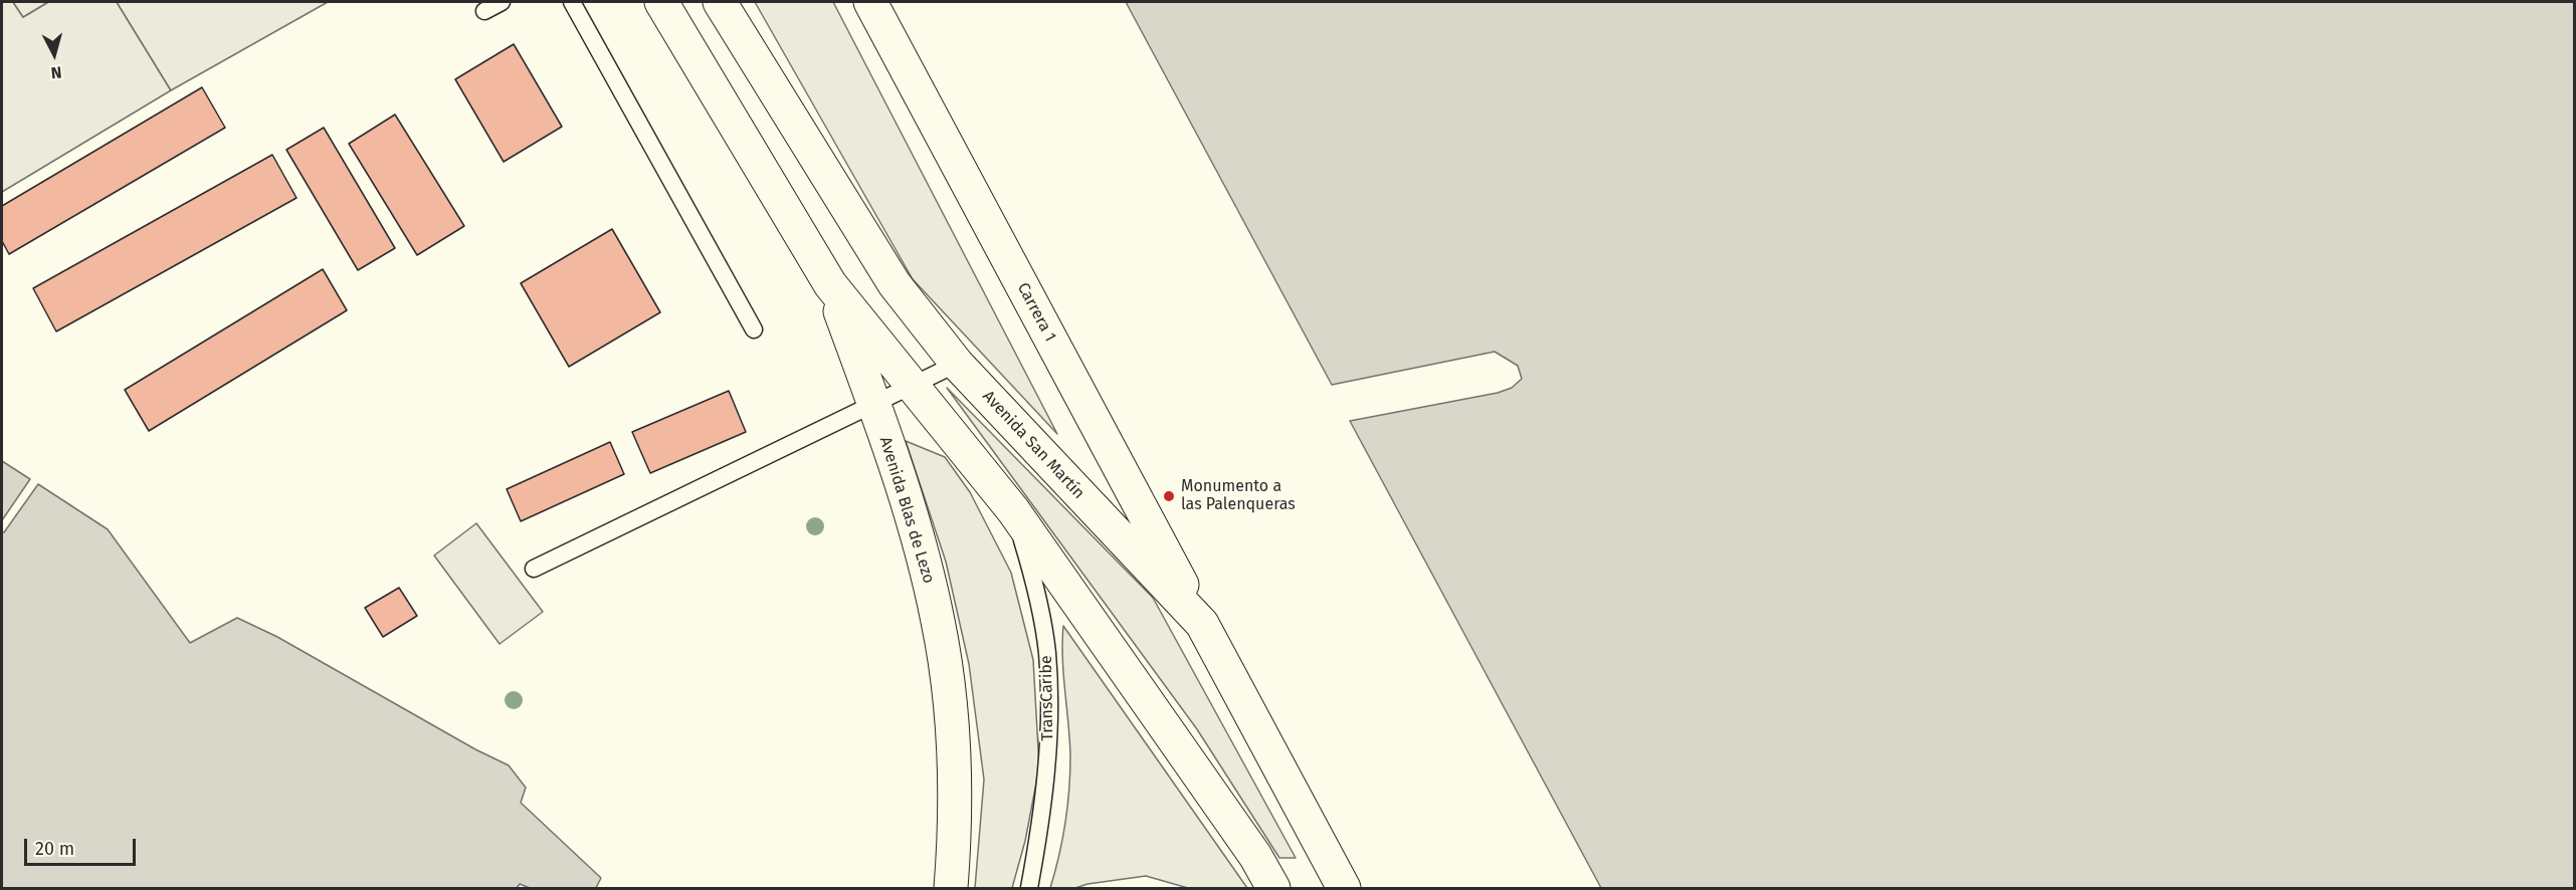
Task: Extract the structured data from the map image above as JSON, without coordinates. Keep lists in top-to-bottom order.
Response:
{
  "streets": {
    "main road": ["Carrera 1", "Avenida San Martín", "Avenida Blas de Lezo"],
    "lane": ["TransCaribe"]
  },
  "crossings": [
    ["Carrera 1", "Avenida San Martín"]
  ],
  "places": ["Monumento a las Palenqueras"],
  "scale_bar": "20 m",
  "north": "bottom"
}
